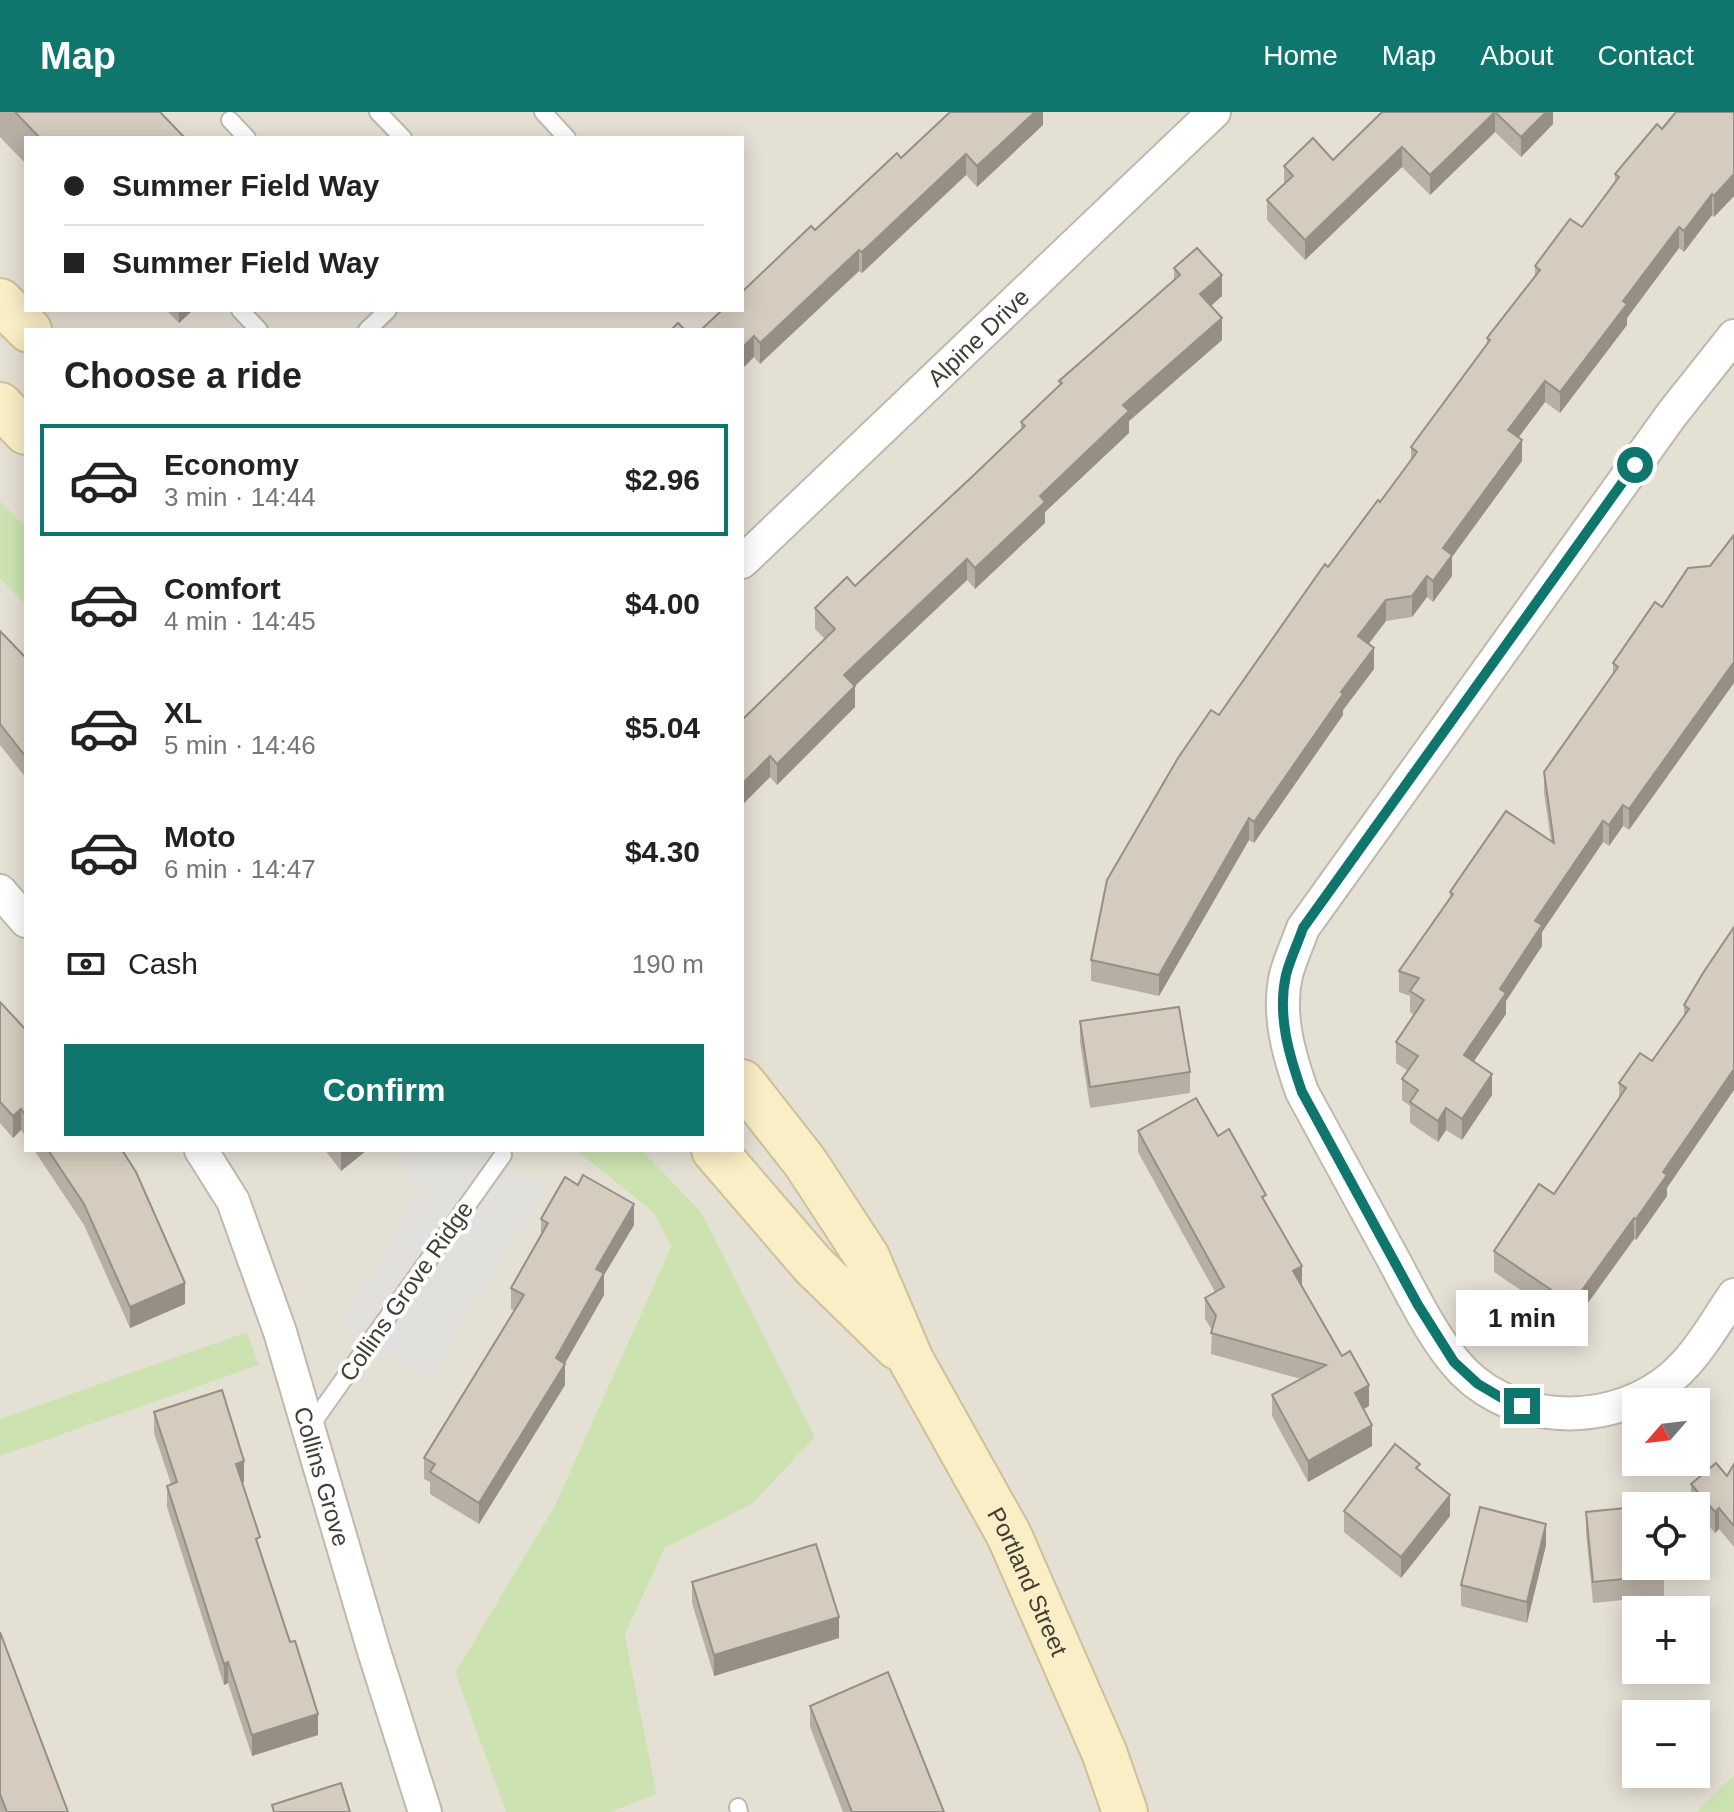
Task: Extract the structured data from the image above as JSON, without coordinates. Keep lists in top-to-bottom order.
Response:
{
  "streets": {
    "main road": ["Portland Street"],
    "street": ["Alpine Drive", "Collins Grove"],
    "lane": ["Collins Grove Ridge"]
  },
  "crossings": [
    ["Collins Grove Ridge", "Collins Grove"]
  ],
  "north": "bottom left",
  "page": {
    "header": "Map",
    "nav": [
      "Home",
      "Map",
      "About",
      "Contact"
    ],
    "banner": ["Summer Field Way", "Summer Field Way"],
    "heading": "Choose a ride",
    "list": [
      {
        "name": "Economy",
        "note": "3 min · 14:44",
        "value": "$2.96"
      },
      {
        "name": "Comfort",
        "note": "4 min · 14:45",
        "value": "$4.00"
      },
      {
        "name": "XL",
        "note": "5 min · 14:46",
        "value": "$5.04"
      },
      {
        "name": "Moto",
        "note": "6 min · 14:47",
        "value": "$4.30"
      }
    ],
    "pay": ["Cash", "190 m"],
    "buttons": "Confirm",
    "bubble": "1 min",
    "map_buttons": ["+", "−"]
  }
}
